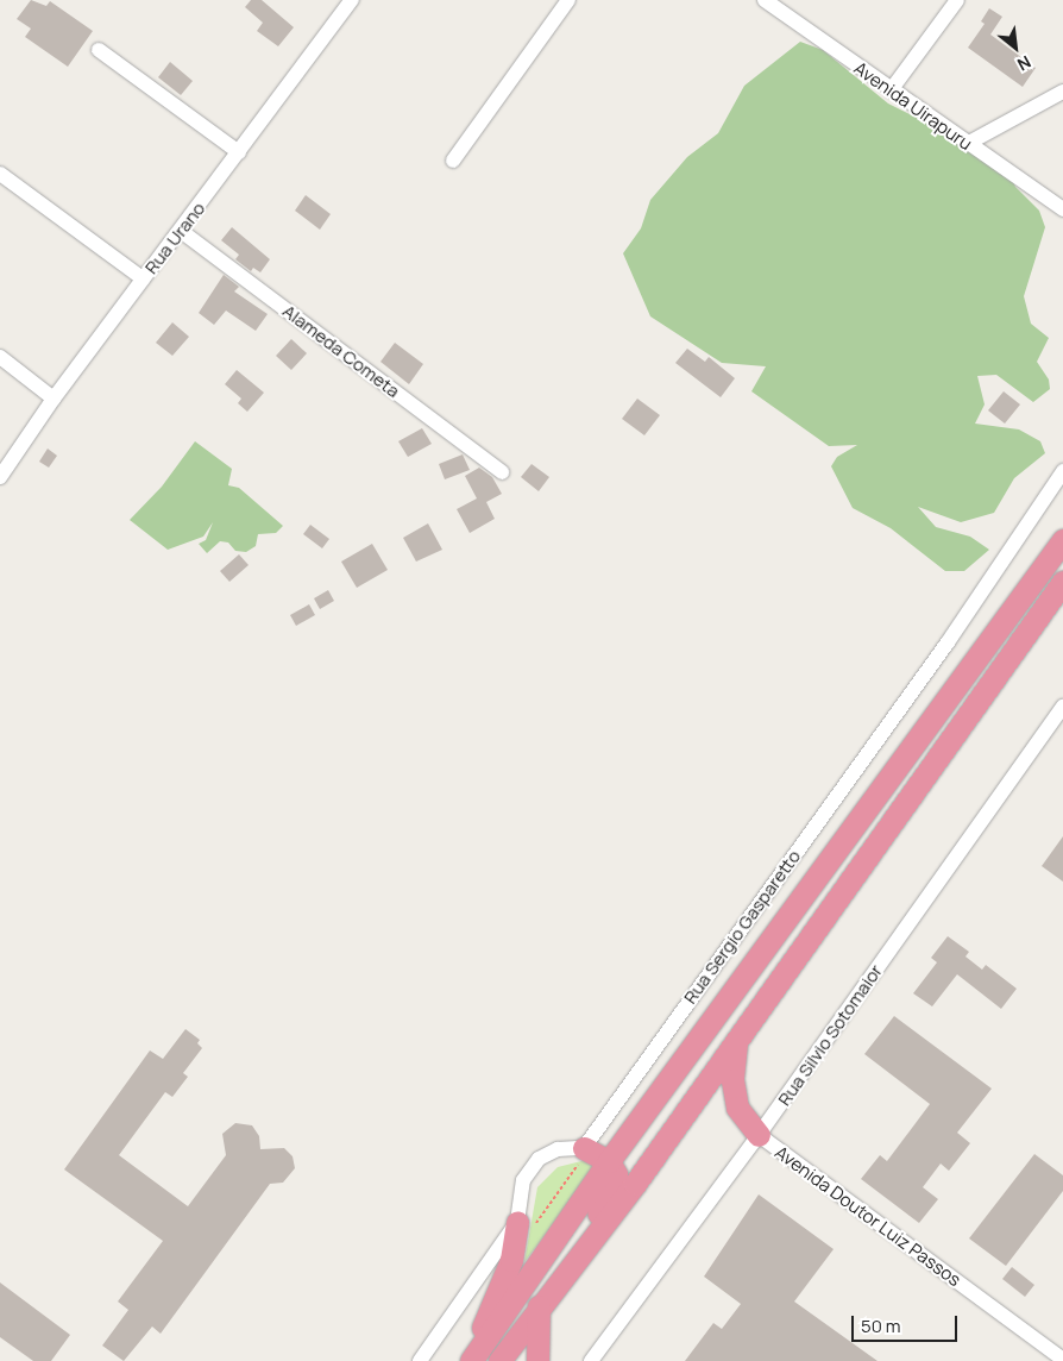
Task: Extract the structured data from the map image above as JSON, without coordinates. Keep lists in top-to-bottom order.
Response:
{
  "streets": {
    "street": [
      "Avenida Uirapuru",
      "Rua Urano",
      "Alameda Cometa",
      "Rua Sergio Gasparetto",
      "Rua Silvio Sotomaior",
      "Avenida Doutor Luiz Passos"
    ]
  },
  "crossings": [
    ["Rua Urano", "Alameda Cometa"],
    ["Rua Silvio Sotomaior", "Avenida Doutor Luiz Passos"]
  ],
  "scale_bar": "50 m",
  "north": "bottom right"
}
